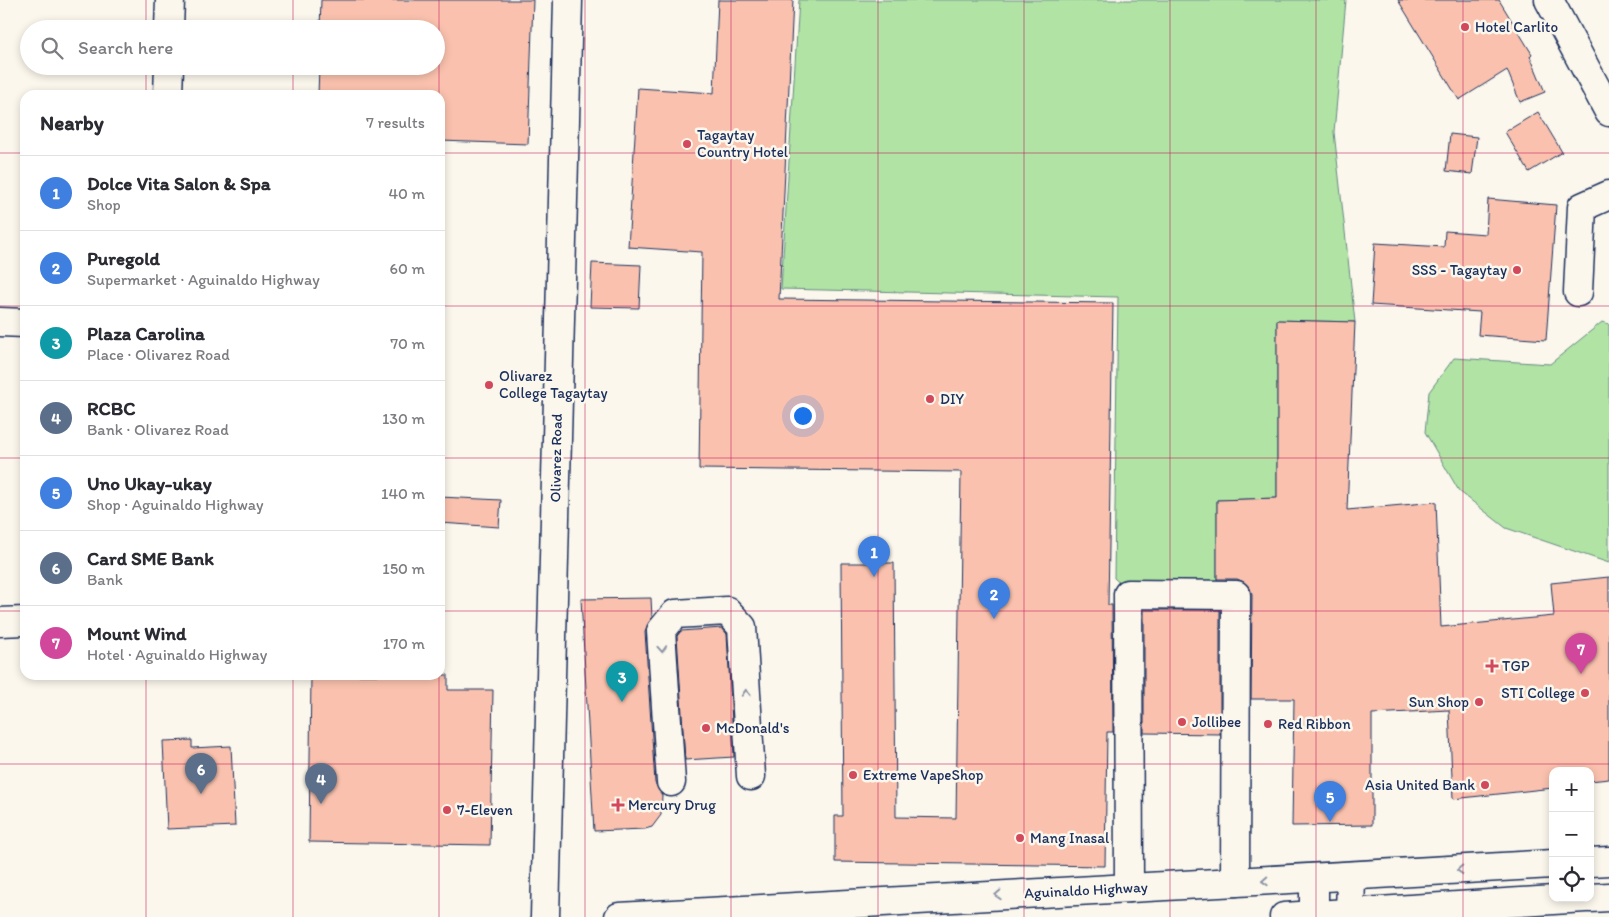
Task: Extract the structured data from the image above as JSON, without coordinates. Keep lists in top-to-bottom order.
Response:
{
  "streets": {
    "main road": ["Olivarez Road", "Aguinaldo Highway"]
  },
  "one_way": ["Aguinaldo Highway"],
  "places": {
    "other": [
      "Hotel Carlito",
      "Tagaytay Country Hotel",
      "SSS - Tagaytay",
      "Olivarez College Tagaytay",
      "DIY",
      "STI College",
      "Sun Shop",
      "Jollibee",
      "Red Ribbon",
      "McDonald's",
      "Extreme VapeShop",
      "Asia United Bank",
      "7-Eleven",
      "Mang Inasal"
    ],
    "health": ["TGP", "Mercury Drug"]
  },
  "page": {
    "search": "Search here",
    "heading": ["Nearby", "7 results"],
    "list": [
      {
        "mark": "1",
        "name": "Dolce Vita Salon & Spa",
        "note": "Shop",
        "value": "40 m"
      },
      {
        "mark": "2",
        "name": "Puregold",
        "note": "Supermarket · Aguinaldo Highway",
        "value": "60 m"
      },
      {
        "mark": "3",
        "name": "Plaza Carolina",
        "note": "Place · Olivarez Road",
        "value": "70 m"
      },
      {
        "mark": "4",
        "name": "RCBC",
        "note": "Bank · Olivarez Road",
        "value": "130 m"
      },
      {
        "mark": "5",
        "name": "Uno Ukay-ukay",
        "note": "Shop · Aguinaldo Highway",
        "value": "140 m"
      },
      {
        "mark": "6",
        "name": "Card SME Bank",
        "note": "Bank",
        "value": "150 m"
      },
      {
        "mark": "7",
        "name": "Mount Wind",
        "note": "Hotel · Aguinaldo Highway",
        "value": "170 m"
      }
    ],
    "pins": [
      "1",
      "2",
      "7",
      "3",
      "6",
      "4",
      "5"
    ],
    "map_buttons": ["+", "−"]
  }
}
